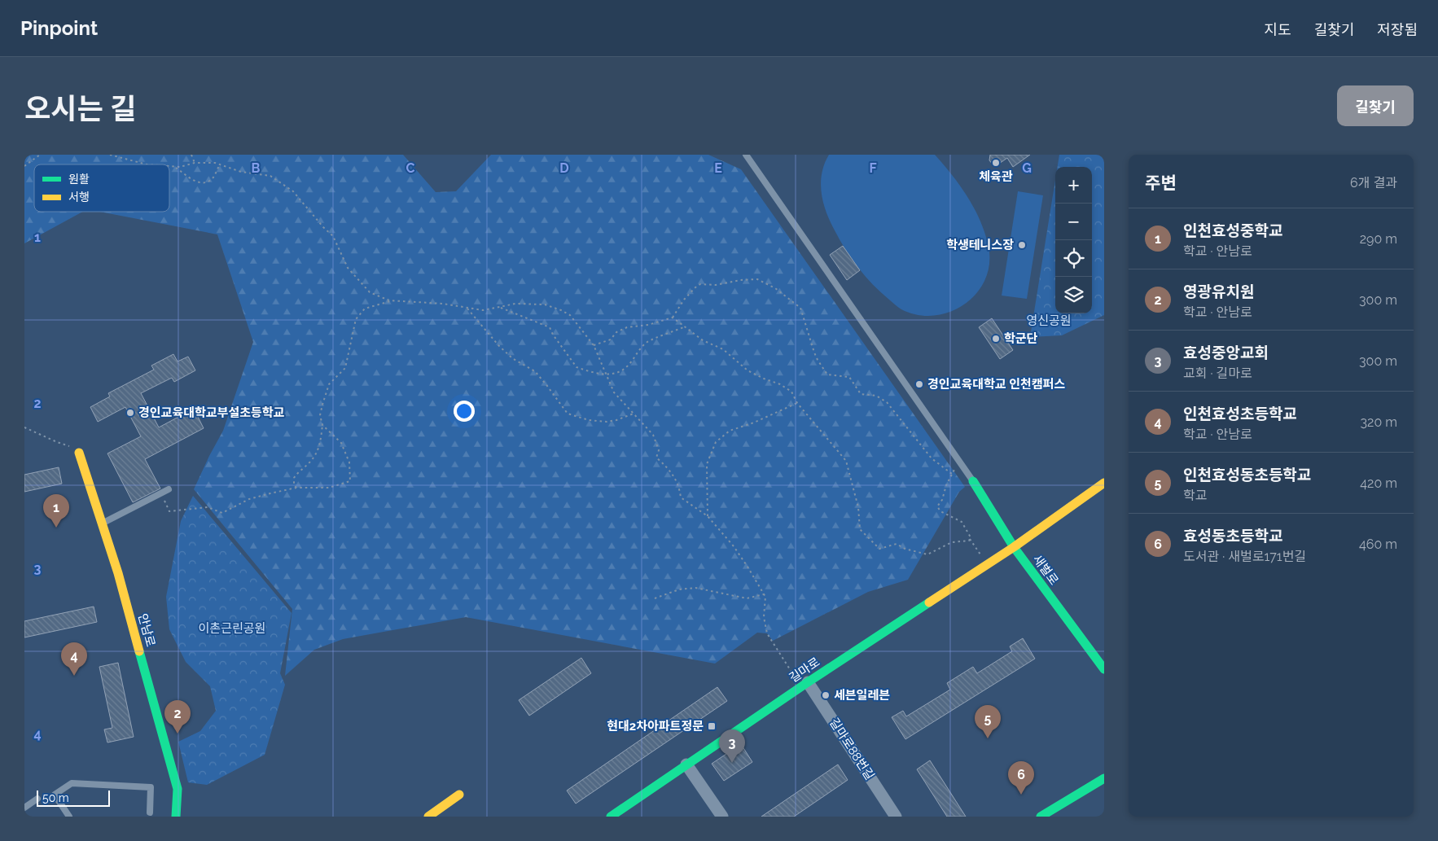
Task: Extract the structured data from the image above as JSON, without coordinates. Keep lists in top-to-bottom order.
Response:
{
  "streets": {
    "street": [
      "새벌로",
      "안남로",
      "길마로",
      "길마로88번길"
    ]
  },
  "crossings": [
    ["새벌로", "길마로"],
    ["길마로", "길마로88번길"]
  ],
  "parks": ["영신공원", "이촌근린공원"],
  "places": {
    "other": [
      "체육관",
      "학생테니스장",
      "학군단",
      "경인교육대학교 인천캠퍼스",
      "경인교육대학교부설초등학교",
      "세븐일레븐"
    ],
    "transit": ["현대2차아파트정문"]
  },
  "legend": ["원활", "서행"],
  "scale_bar": "50 m",
  "page": {
    "header": "Pinpoint",
    "nav": ["지도", "길찾기", "저장됨"],
    "title": "오시는 길",
    "buttons": "길찾기",
    "heading": ["주변", "6개 결과"],
    "map_buttons": ["+", "−"],
    "list": [
      {
        "mark": "1",
        "name": "인천효성중학교",
        "note": "학교 · 안남로",
        "value": "290 m"
      },
      {
        "mark": "2",
        "name": "영광유치원",
        "note": "학교 · 안남로",
        "value": "300 m"
      },
      {
        "mark": "3",
        "name": "효성중앙교회",
        "note": "교회 · 길마로",
        "value": "300 m"
      },
      {
        "mark": "4",
        "name": "인천효성초등학교",
        "note": "학교 · 안남로",
        "value": "320 m"
      },
      {
        "mark": "5",
        "name": "인천효성동초등학교",
        "note": "학교",
        "value": "420 m"
      },
      {
        "mark": "6",
        "name": "효성동초등학교",
        "note": "도서관 · 새벌로171번길",
        "value": "460 m"
      }
    ],
    "pins": [
      "1",
      "4",
      "2",
      "5",
      "3",
      "6"
    ],
    "scale": "50 m"
  },
  "grid": {
    "columns": [
      "B",
      "C",
      "D",
      "E",
      "F",
      "G"
    ],
    "rows": [
      "1",
      "2",
      "3",
      "4"
    ]
  }
}
